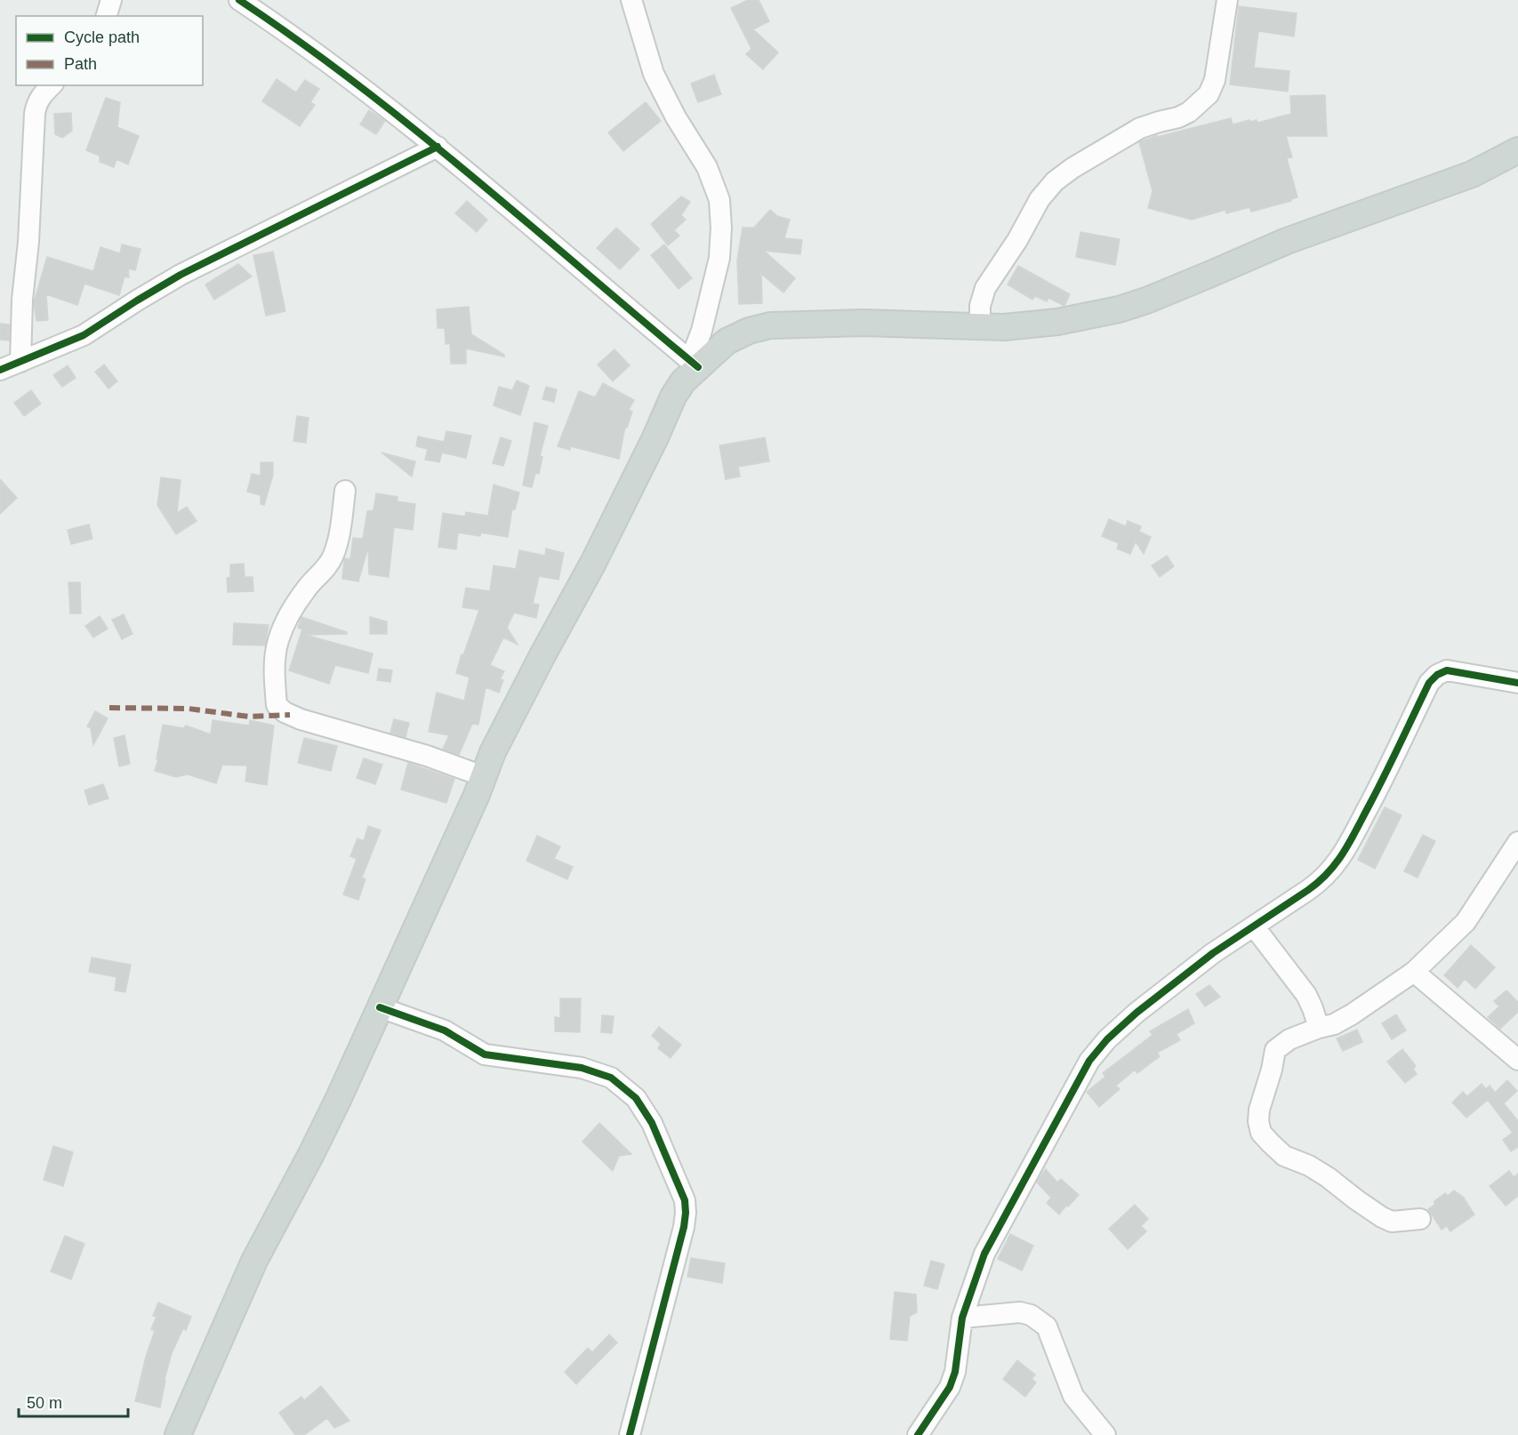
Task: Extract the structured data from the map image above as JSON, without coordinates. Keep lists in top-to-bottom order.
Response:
{
  "legend": ["Cycle path", "Path"],
  "scale_bar": "50 m"
}
